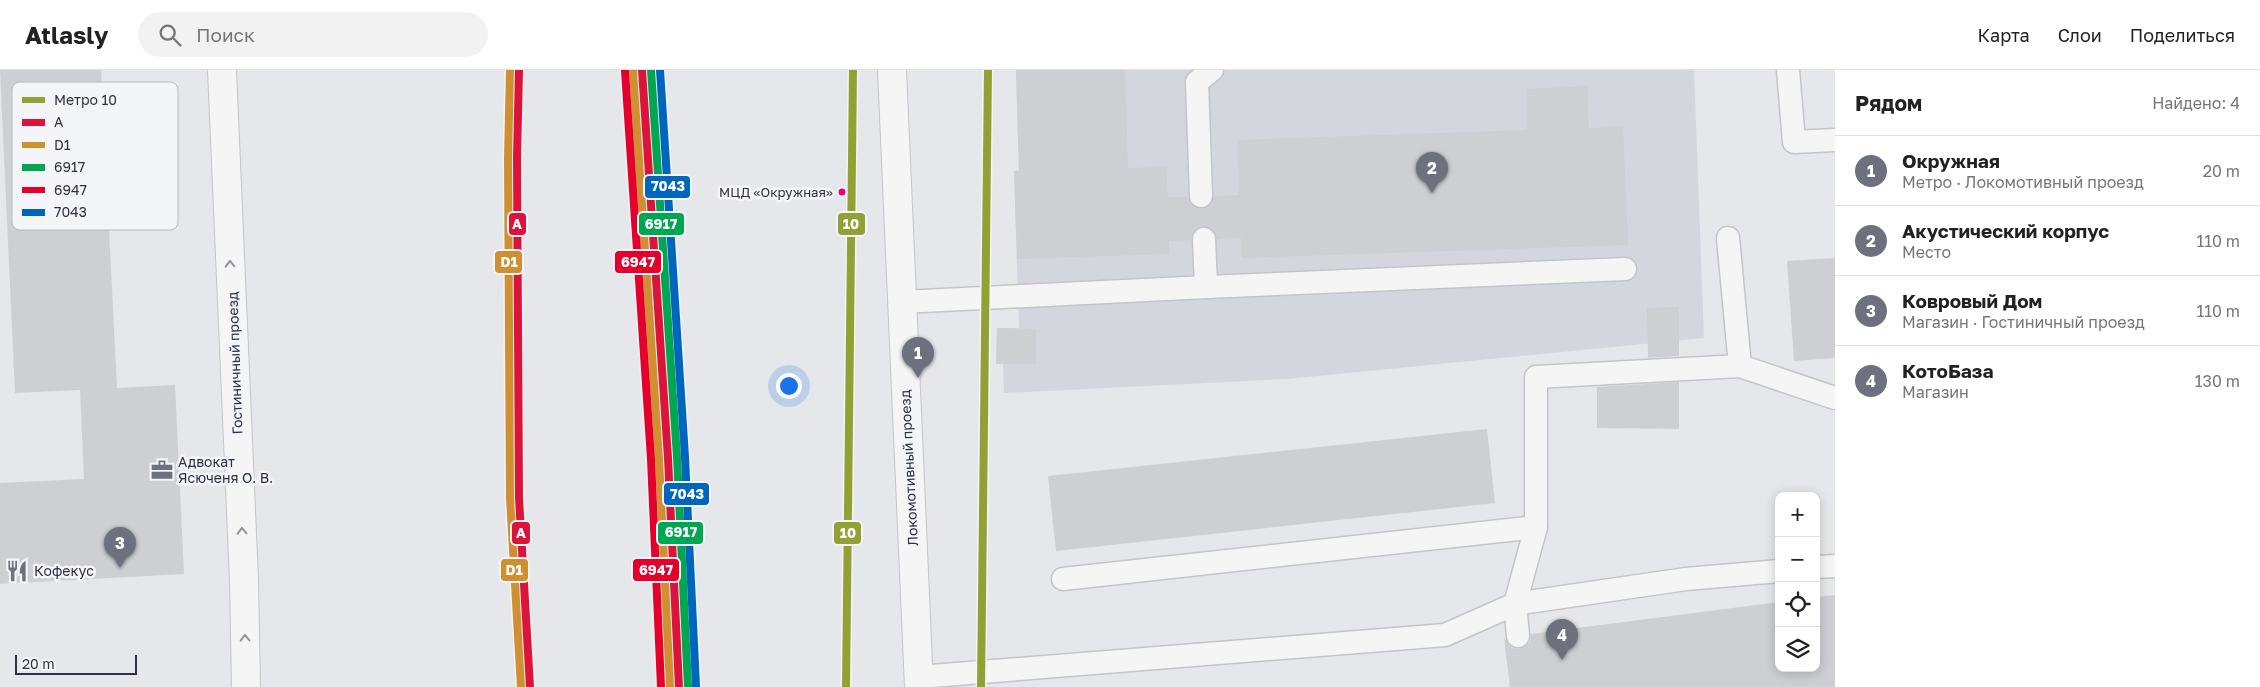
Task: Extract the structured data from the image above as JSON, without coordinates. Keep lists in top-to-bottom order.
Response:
{
  "streets": {
    "street": ["Гостиничный проезд", "Локомотивный проезд"]
  },
  "one_way": ["Гостиничный проезд"],
  "places": {
    "other": ["МЦД «Окружная»"],
    "office": ["Адвокат Ясюченя О. В."],
    "restaurant": ["Кофекус"]
  },
  "lines": [
    "metro line 10",
    "transit line A",
    "transit line D1",
    "transit line 6917",
    "transit line 7043",
    "transit line 6947"
  ],
  "legend": [
    "Метро 10",
    "A",
    "D1",
    "6917",
    "6947",
    "7043"
  ],
  "scale_bar": "20 m",
  "page": {
    "header": "Atlasly",
    "search": "Поиск",
    "nav": ["Карта", "Слои", "Поделиться"],
    "heading": ["Рядом", "Найдено: 4"],
    "list": [
      {
        "mark": "1",
        "name": "Окружная",
        "note": "Метро · Локомотивный проезд",
        "value": "20 m"
      },
      {
        "mark": "2",
        "name": "Акустический корпус",
        "note": "Место",
        "value": "110 m"
      },
      {
        "mark": "3",
        "name": "Ковровый Дом",
        "note": "Магазин · Гостиничный проезд",
        "value": "110 m"
      },
      {
        "mark": "4",
        "name": "КотоБаза",
        "note": "Магазин",
        "value": "130 m"
      }
    ],
    "pins": [
      "2",
      "1",
      "3",
      "4"
    ],
    "map_buttons": ["+", "−"],
    "scale": "20 m"
  }
}
